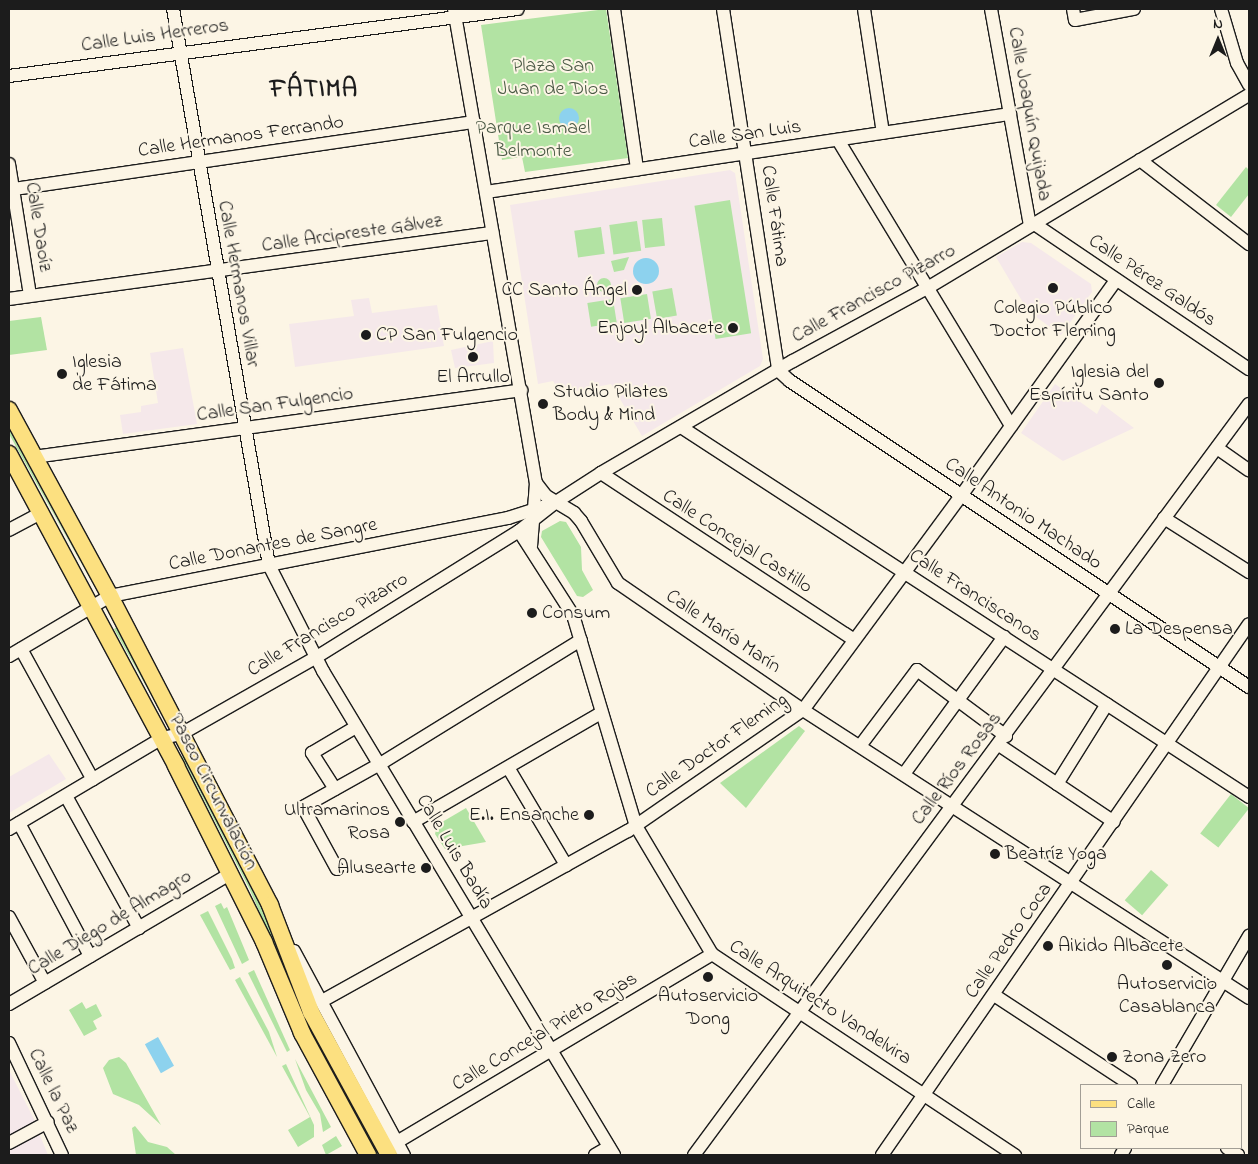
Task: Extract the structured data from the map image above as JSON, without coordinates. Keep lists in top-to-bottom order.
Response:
{
  "streets": {
    "main road": ["Paseo Circunvalación"],
    "street": [
      "Calle Luis Herreros",
      "Calle Joaquín Quijada",
      "Calle San Luis",
      "Calle Hermanos Ferrando",
      "Calle Fátima",
      "Calle Daoíz",
      "Calle Arcipreste Gálvez",
      "Calle Pérez Galdós",
      "Calle Hermanos Villar",
      "Calle Francisco Pizarro",
      "Calle San Fulgencio",
      "Calle Antonio Machado",
      "Calle Concejal Castillo",
      "Calle Donantes de Sangre",
      "Calle Franciscanos",
      "Calle María Marín",
      "Calle Doctor Fleming",
      "Calle Ríos Rosas",
      "Calle Luis Badía",
      "Calle Diego de Almagro",
      "Calle Pedro Coca",
      "Calle Arquitecto Vandelvira",
      "Calle Concejal Prieto Rojas",
      "Calle la Paz"
    ]
  },
  "crossings": [
    ["Calle Luis Herreros", "Calle Hermanos Villar"],
    ["Calle Joaquín Quijada", "Calle San Luis"],
    ["Calle Joaquín Quijada", "Calle Pérez Galdós"],
    ["Calle Joaquín Quijada", "Calle Francisco Pizarro"],
    ["Calle San Luis", "Calle Fátima"],
    ["Calle Hermanos Ferrando", "Calle Daoíz"],
    ["Calle Hermanos Ferrando", "Calle Hermanos Villar"],
    ["Calle Fátima", "Calle Francisco Pizarro"],
    ["Calle Fátima", "Calle Antonio Machado"],
    ["Calle Daoíz", "Calle Arcipreste Gálvez"],
    ["Calle Arcipreste Gálvez", "Calle Hermanos Villar"],
    ["Calle Pérez Galdós", "Calle Francisco Pizarro"],
    ["Calle Pérez Galdós", "Calle Doctor Fleming"],
    ["Calle Hermanos Villar", "Calle San Fulgencio"],
    ["Calle Hermanos Villar", "Calle Donantes de Sangre"],
    ["Calle Hermanos Villar", "Calle Luis Badía"],
    ["Calle Francisco Pizarro", "Calle Antonio Machado"],
    ["Calle Francisco Pizarro", "Calle Concejal Castillo"],
    ["Calle Francisco Pizarro", "Calle Donantes de Sangre"],
    ["Calle Francisco Pizarro", "Calle Franciscanos"],
    ["Calle Francisco Pizarro", "Calle María Marín"],
    ["Calle Francisco Pizarro", "Paseo Circunvalación"],
    ["Calle Francisco Pizarro", "Calle Luis Badía"],
    ["Calle San Fulgencio", "Paseo Circunvalación"],
    ["Calle Antonio Machado", "Calle Doctor Fleming"],
    ["Calle Antonio Machado", "Calle Ríos Rosas"],
    ["Calle Antonio Machado", "Calle Pedro Coca"],
    ["Calle Concejal Castillo", "Calle Doctor Fleming"],
    ["Calle Donantes de Sangre", "Paseo Circunvalación"],
    ["Calle Donantes de Sangre", "Calle Luis Badía"],
    ["Calle Franciscanos", "Calle Doctor Fleming"],
    ["Calle Franciscanos", "Calle Ríos Rosas"],
    ["Calle Franciscanos", "Calle Pedro Coca"],
    ["Calle María Marín", "Calle Doctor Fleming"],
    ["Calle María Marín", "Calle Ríos Rosas"],
    ["Calle María Marín", "Calle Pedro Coca"],
    ["Calle Doctor Fleming", "Paseo Circunvalación"],
    ["Calle Doctor Fleming", "Calle Luis Badía"],
    ["Calle Doctor Fleming", "Calle Arquitecto Vandelvira"],
    ["Calle Ríos Rosas", "Calle Arquitecto Vandelvira"],
    ["Paseo Circunvalación", "Calle Diego de Almagro"],
    ["Paseo Circunvalación", "Calle Concejal Prieto Rojas"],
    ["Calle Luis Badía", "Calle Concejal Prieto Rojas"],
    ["Calle Pedro Coca", "Calle Arquitecto Vandelvira"],
    ["Calle Arquitecto Vandelvira", "Calle Concejal Prieto Rojas"]
  ],
  "districts": ["FÁTIMA"],
  "parks": ["Plaza San Juan de Dios", "Parque Ismael Belmonte"],
  "places": [
    "Colegio Público Doctor Fleming",
    "CC Santo Ángel",
    "Enjoy! Albacete",
    "CP San Fulgencio",
    "El Arrullo",
    "Iglesia de Fátima",
    "Iglesia del Espíritu Santo",
    "Studio Pilates Body & Mind",
    "Consum",
    "La Despensa",
    "E.I. Ensanche",
    "Ultramarinos Rosa",
    "Beatríz Yoga",
    "Alusearte",
    "Aikido Albacete",
    "Autoservicio Casablanca",
    "Autoservicio Dong",
    "Zona Zero"
  ],
  "legend": ["Calle", "Parque"],
  "north": "top"
}
